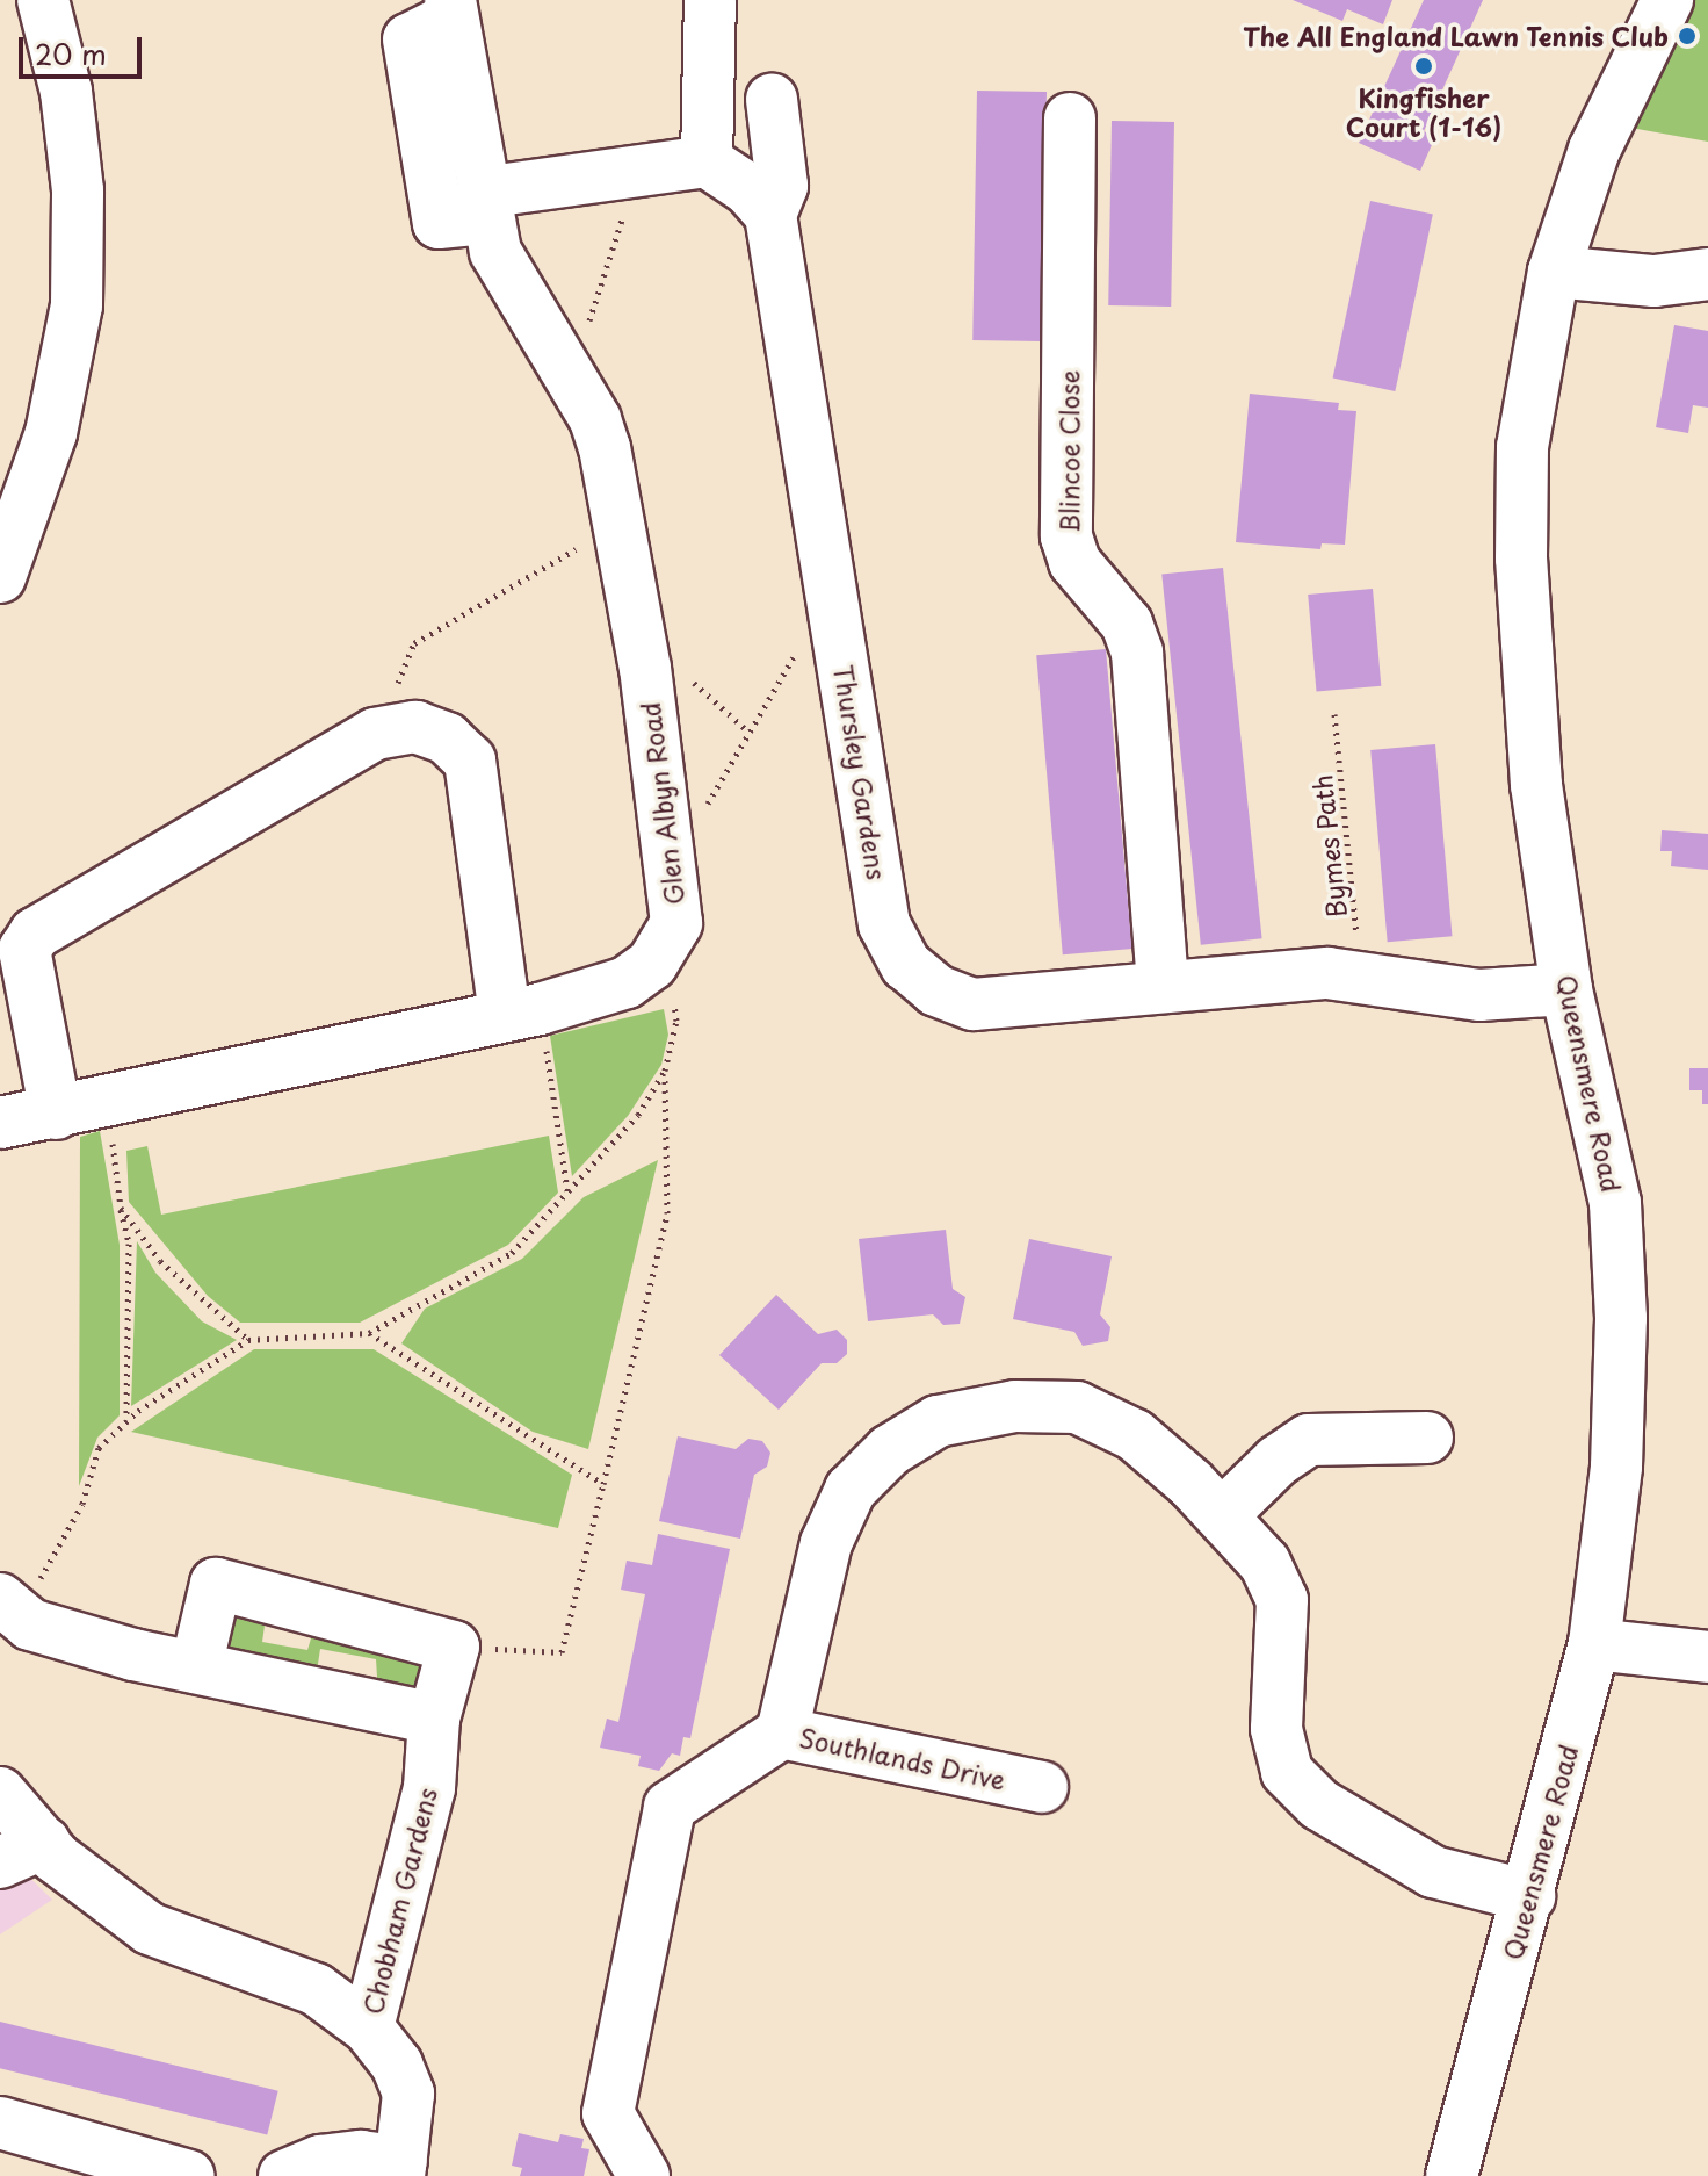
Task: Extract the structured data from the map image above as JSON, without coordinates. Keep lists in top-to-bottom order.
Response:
{
  "streets": {
    "street": [
      "Blincoe Close",
      "Thursley Gardens",
      "Glen Albyn Road",
      "Queensmere Road",
      "Southlands Drive",
      "Chobham Gardens"
    ],
    "path": ["Bymes Path"]
  },
  "crossings": [
    ["Blincoe Close", "Thursley Gardens"],
    ["Thursley Gardens", "Bymes Path"],
    ["Thursley Gardens", "Queensmere Road"],
    ["Queensmere Road", "Southlands Drive"]
  ],
  "places": ["The All England Lawn Tennis Club", "Kingfisher Court (1-16)"],
  "scale_bar": "20 m"
}
